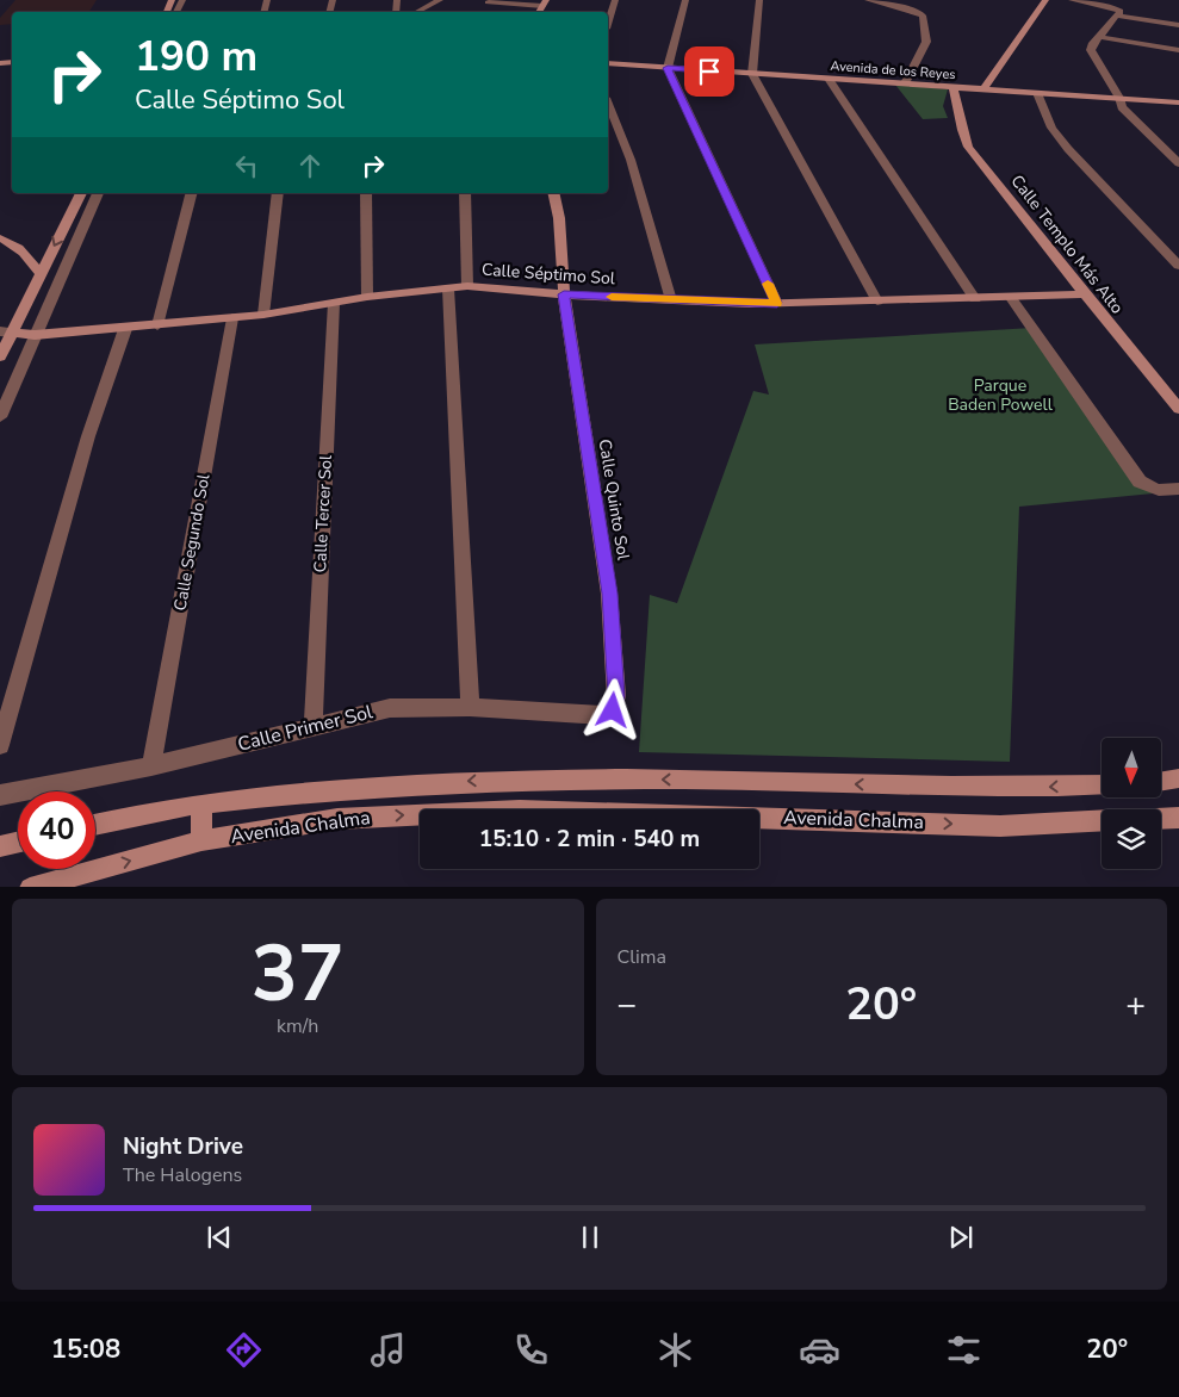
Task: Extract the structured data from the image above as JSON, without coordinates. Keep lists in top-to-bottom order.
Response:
{
  "streets": {
    "street": [
      "Avenida de los Reyes",
      "Calle Templo Más Alto",
      "Calle Séptimo Sol",
      "Calle Quinto Sol",
      "Calle Tercer Sol",
      "Calle Segundo Sol",
      "Calle Primer Sol",
      "Avenida Chalma"
    ]
  },
  "crossings": [
    ["Avenida de los Reyes", "Calle Templo Más Alto"],
    ["Calle Templo Más Alto", "Calle Séptimo Sol"],
    ["Calle Séptimo Sol", "Calle Quinto Sol"],
    ["Calle Séptimo Sol", "Calle Tercer Sol"],
    ["Calle Séptimo Sol", "Calle Segundo Sol"],
    ["Calle Quinto Sol", "Calle Primer Sol"],
    ["Calle Tercer Sol", "Calle Primer Sol"],
    ["Calle Segundo Sol", "Calle Primer Sol"]
  ],
  "parks": ["Parque Baden Powell"],
  "north": "bottom",
  "page": {
    "turn": ["190 m", "Calle Séptimo Sol"],
    "limit": "40",
    "trip": "15:10 · 2 min · 540 m",
    "tile": [
      ["37", "km/h"],
      "Clima"
    ],
    "heat": ["−", "20°", "+"],
    "song": ["Night Drive", "The Halogens"],
    "tabs": ["15:08", "20°"]
  }
}
